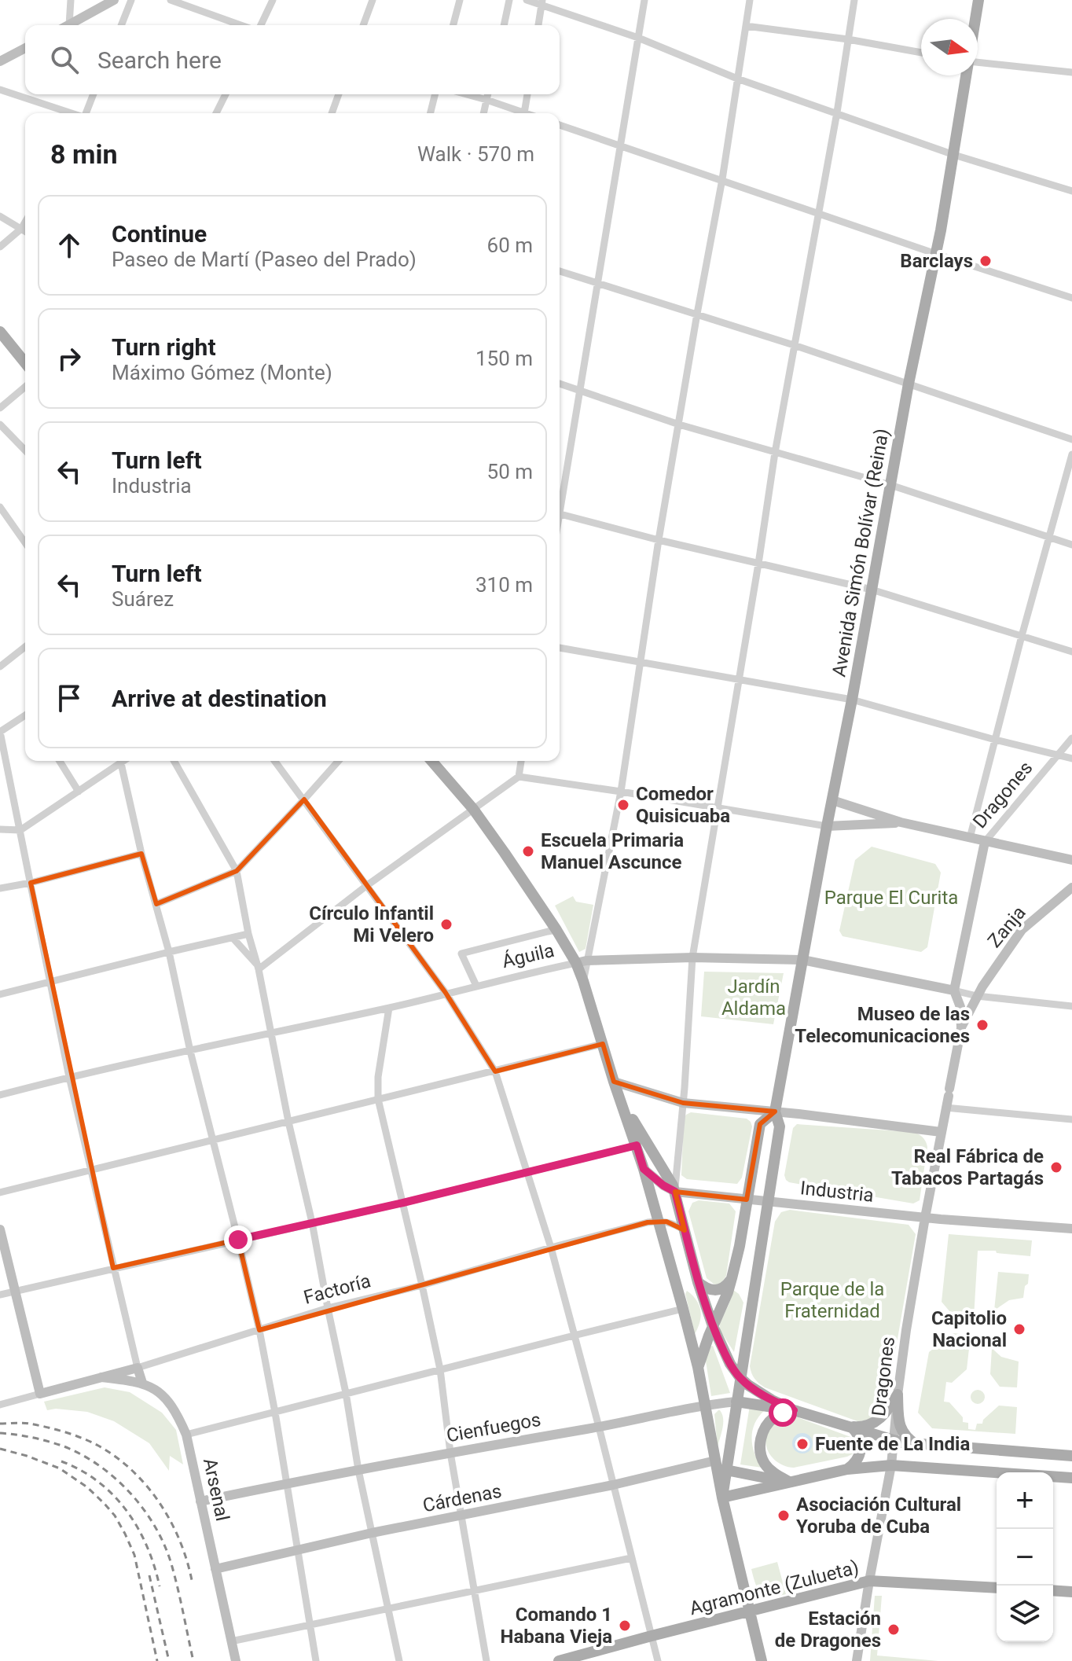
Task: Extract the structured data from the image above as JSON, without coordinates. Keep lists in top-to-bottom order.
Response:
{
  "streets": {
    "main road": ["Avenida Simón Bolívar (Reina)", "Cienfuegos", "Agramonte (Zulueta)"],
    "street": [
      "Dragones",
      "Zanja",
      "Águila",
      "Industria",
      "Factoría",
      "Arsenal",
      "Cárdenas"
    ]
  },
  "crossings": [
    ["Avenida Simón Bolívar (Reina)", "Águila"],
    ["Avenida Simón Bolívar (Reina)", "Industria"],
    ["Avenida Simón Bolívar (Reina)", "Cienfuegos"],
    ["Dragones", "Zanja"],
    ["Dragones", "Águila"],
    ["Dragones", "Industria"],
    ["Dragones", "Agramonte (Zulueta)"],
    ["Zanja", "Águila"],
    ["Factoría", "Arsenal"],
    ["Cienfuegos", "Arsenal"],
    ["Arsenal", "Cárdenas"]
  ],
  "parks": ["Parque El Curita", "Jardín Aldama", "Parque de la Fraternidad"],
  "places": [
    "Barclays",
    "Comedor Quisicuaba",
    "Escuela Primaria Manuel Ascunce",
    "Círculo Infantil Mi Velero",
    "Museo de las Telecomunicaciones",
    "Real Fábrica de Tabacos Partagás",
    "Capitolio Nacional",
    "Fuente de La India",
    "Asociación Cultural Yoruba de Cuba",
    "Comando 1 Habana Vieja",
    "Estación de Dragones"
  ],
  "north": "right",
  "page": {
    "search": "Search here",
    "heading": ["8 min", "Walk · 570 m"],
    "list": [
      ["Continue", "Paseo de Martí (Paseo del Prado)", "60 m"],
      ["Turn right", "Máximo Gómez (Monte)", "150 m"],
      ["Turn left", "Industria", "50 m"],
      ["Turn left", "Suárez", "310 m"],
      "Arrive at destination"
    ],
    "map_buttons": ["+", "−"]
  }
}
